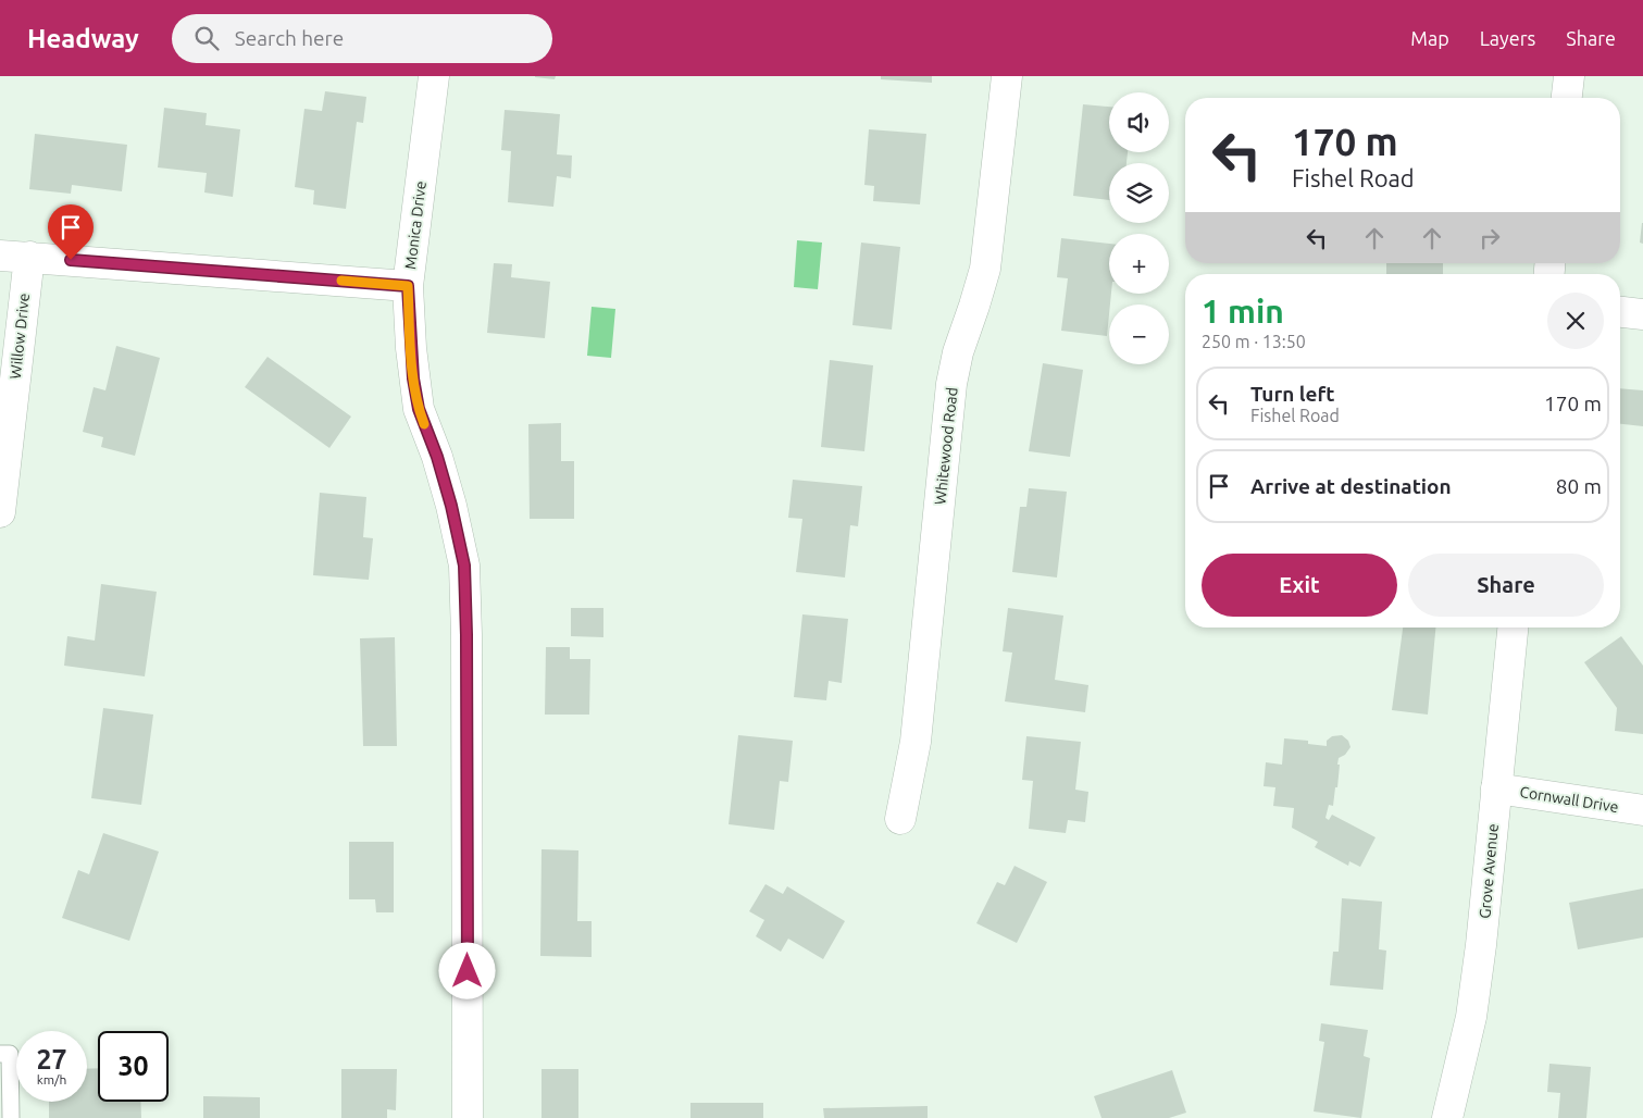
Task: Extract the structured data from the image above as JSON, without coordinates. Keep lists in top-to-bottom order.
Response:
{
  "streets": {
    "street": [
      "Monica Drive",
      "Willow Drive",
      "Whitewood Road",
      "Cornwall Drive",
      "Grove Avenue"
    ]
  },
  "crossings": [
    ["Cornwall Drive", "Grove Avenue"]
  ],
  "page": {
    "header": "Headway",
    "search": "Search here",
    "nav": ["Map", "Layers", "Share"],
    "map_buttons": ["+", "−"],
    "turn": ["170 m", "Fishel Road"],
    "heading": ["1 min", "250 m · 13:50"],
    "list": [
      {
        "name": "Turn left",
        "note": "Fishel Road",
        "value": "170 m"
      },
      {
        "name": "Arrive at destination",
        "value": "80 m"
      }
    ],
    "buttons": ["Exit", "Share"],
    "speed": "27 km/h",
    "limit": "30"
  }
}
